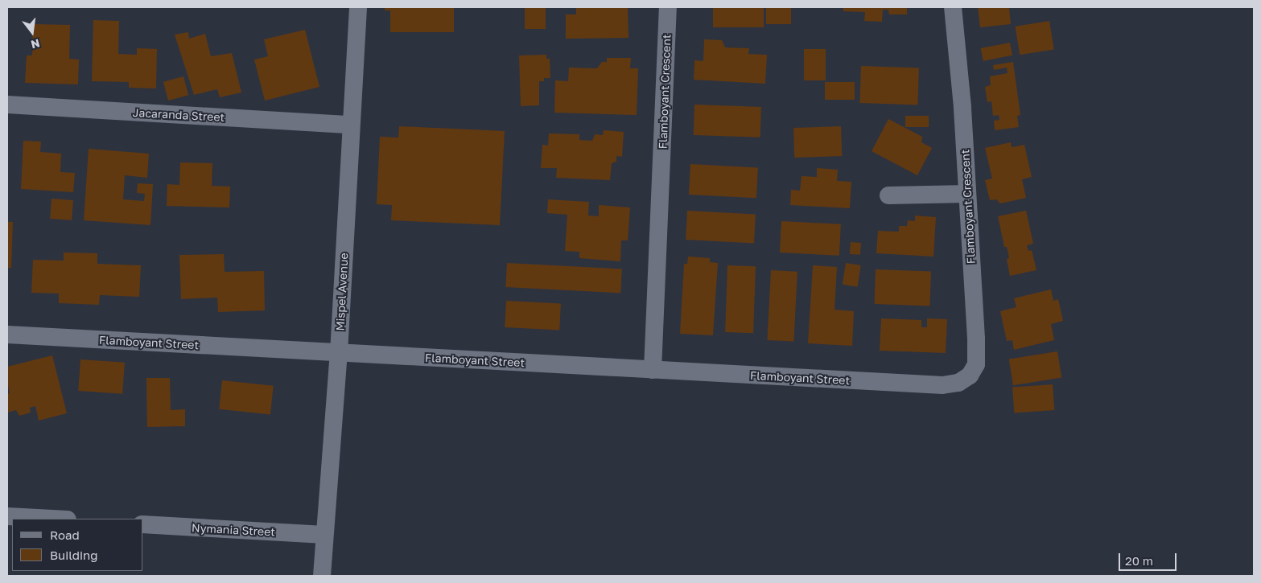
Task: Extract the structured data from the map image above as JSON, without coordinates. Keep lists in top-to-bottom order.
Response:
{
  "streets": {
    "street": [
      "Flamboyant Crescent",
      "Jacaranda Street",
      "Mispel Avenue",
      "Flamboyant Street",
      "Nymania Street"
    ]
  },
  "crossings": [
    ["Flamboyant Crescent", "Flamboyant Street"],
    ["Jacaranda Street", "Mispel Avenue"],
    ["Mispel Avenue", "Flamboyant Street"],
    ["Mispel Avenue", "Nymania Street"]
  ],
  "legend": ["Road", "Building"],
  "scale_bar": "20 m",
  "north": "bottom"
}
